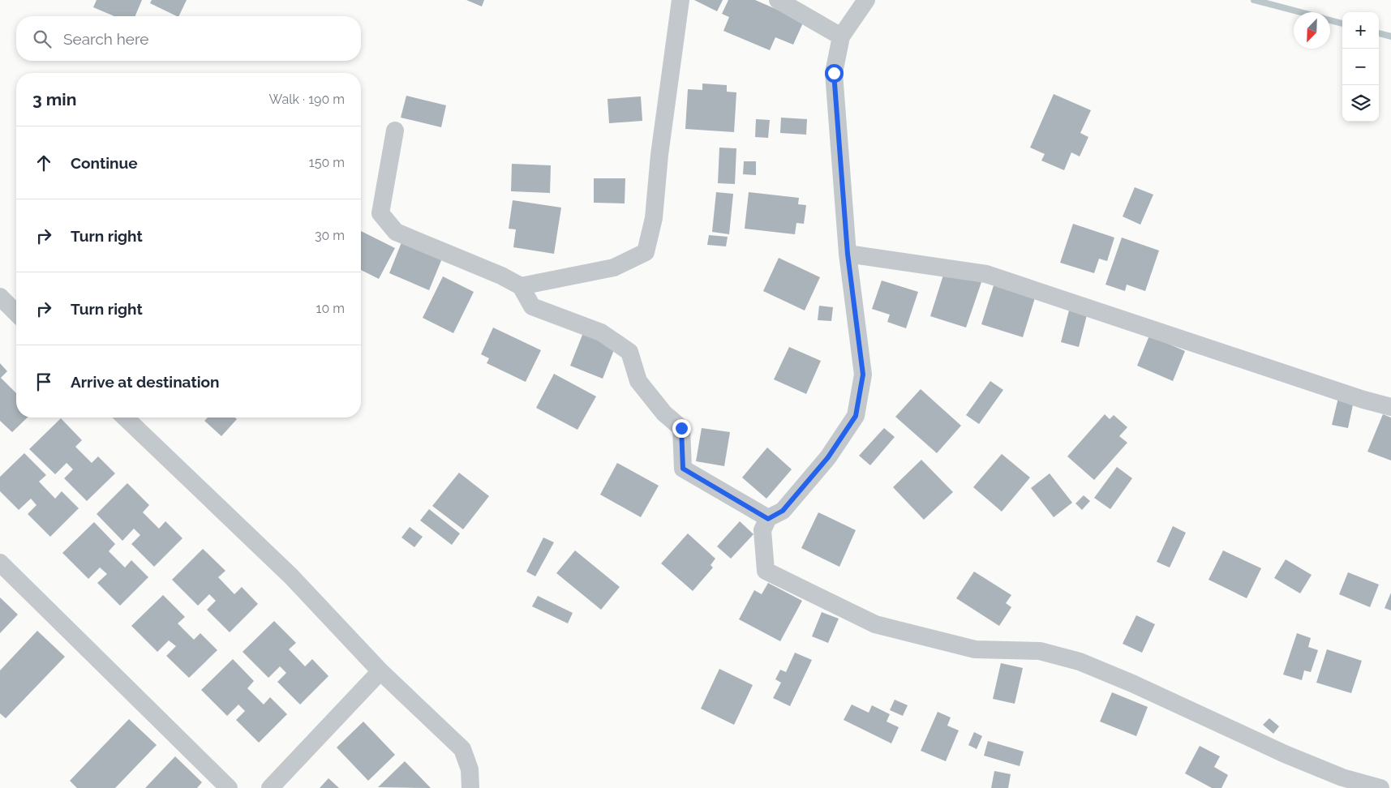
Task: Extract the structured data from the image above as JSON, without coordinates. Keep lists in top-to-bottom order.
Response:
{
  "north": "bottom left",
  "page": {
    "map_buttons": ["+", "−"],
    "search": "Search here",
    "heading": ["3 min", "Walk · 190 m"],
    "list": [
      ["Continue", "150 m"],
      ["Turn right", "30 m"],
      ["Turn right", "10 m"],
      "Arrive at destination"
    ]
  }
}
